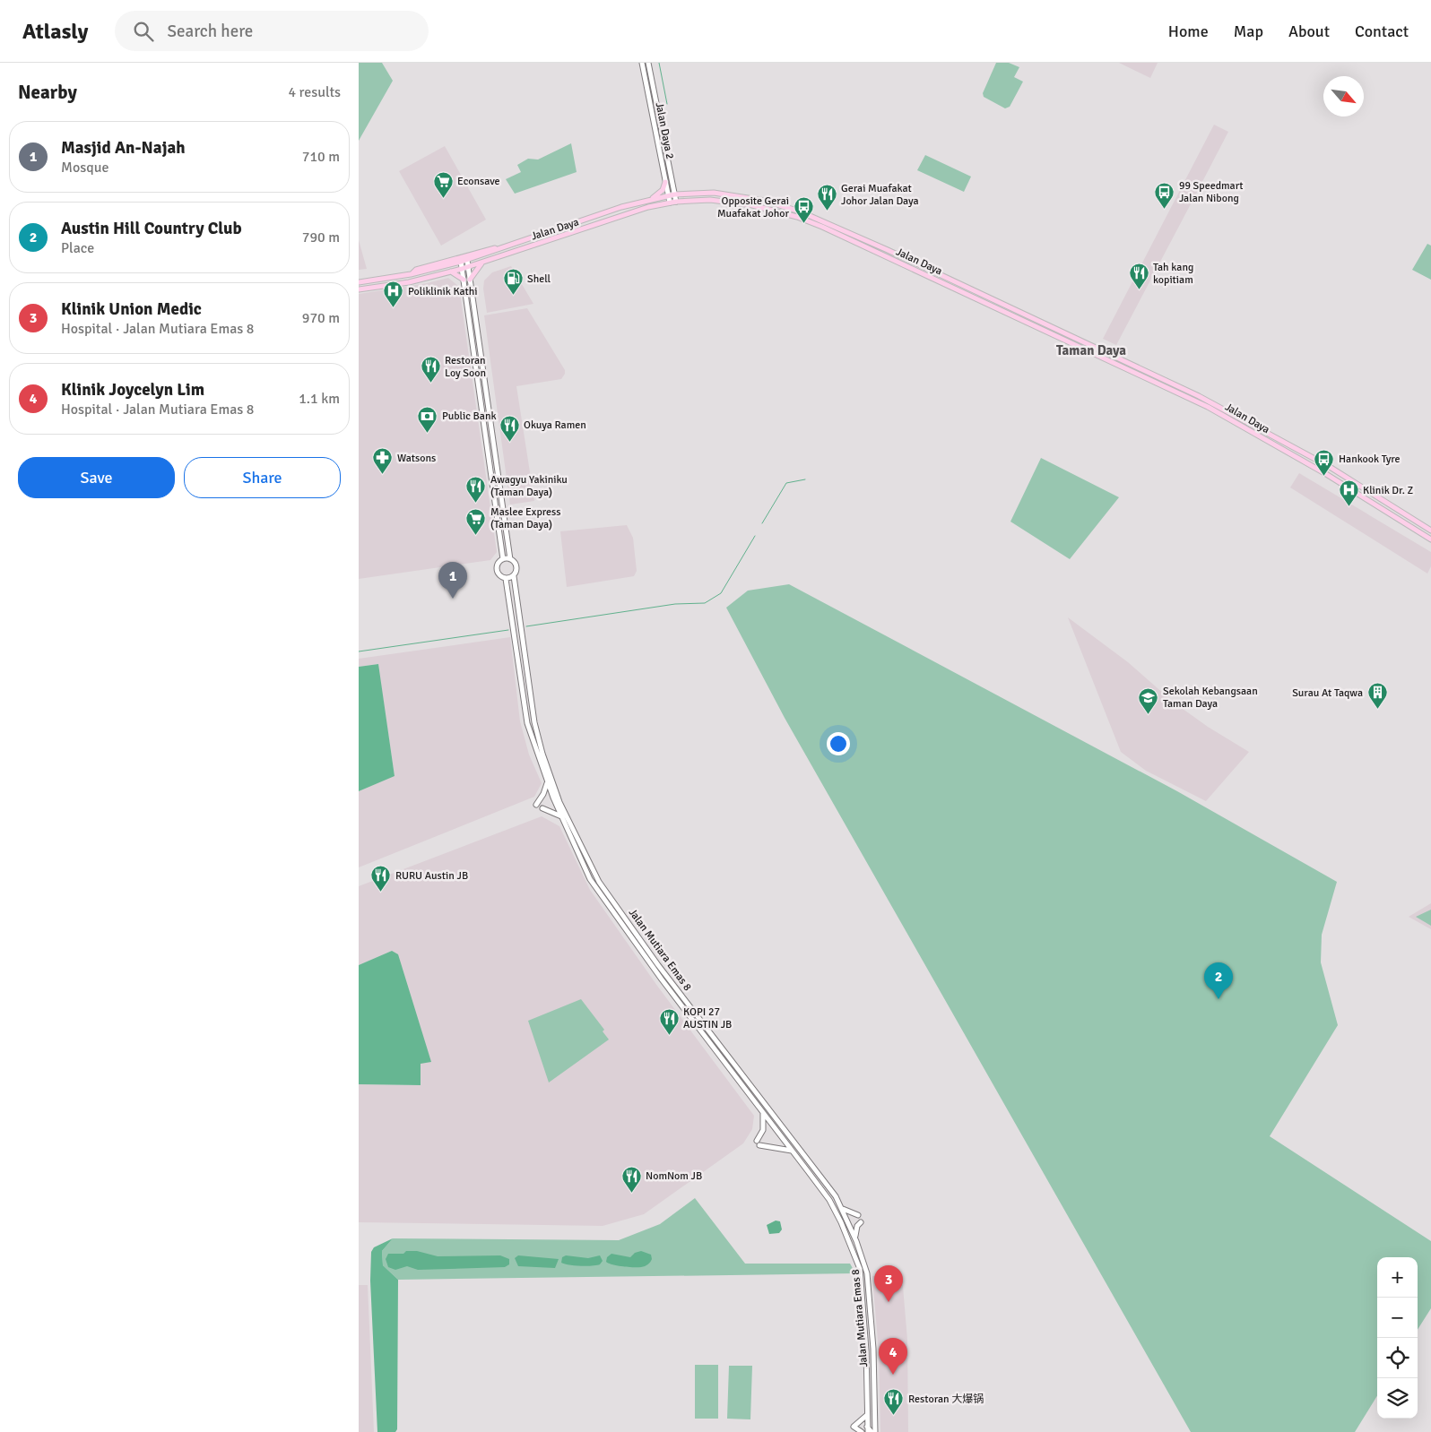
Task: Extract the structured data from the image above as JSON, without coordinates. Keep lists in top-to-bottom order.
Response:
{
  "streets": {
    "main road": ["Jalan Daya 2", "Jalan Daya", "Jalan Mutiara Emas 8"]
  },
  "crossings": [
    ["Jalan Daya 2", "Jalan Daya"]
  ],
  "districts": ["Taman Daya"],
  "places": {
    "supermarket": ["Econsave", "Maslee Express (Taman Daya)"],
    "bus stop": ["99 Speedmart Jalan Nibong", "Opposite Gerai Muafakat Johor", "Hankook Tyre"],
    "restaurant": [
      "Gerai Muafakat Johor Jalan Daya",
      "Tah kang kopitiam",
      "Restoran Loy Soon",
      "Okuya Ramen",
      "Awagyu Yakiniku (Taman Daya)",
      "RURU Austin JB",
      "KOPI 27 AUSTIN JB",
      "NomNom JB",
      "Restoran 大爆锅"
    ],
    "fuel station": ["Shell"],
    "hospital": ["Poliklinik Kathi", "Klinik Dr. Z"],
    "bank": ["Public Bank"],
    "pharmacy": ["Watsons"],
    "building": ["Surau At Taqwa"],
    "school or university": ["Sekolah Kebangsaan Taman Daya"]
  },
  "north": "bottom right",
  "page": {
    "header": "Atlasly",
    "search": "Search here",
    "nav": [
      "Home",
      "Map",
      "About",
      "Contact"
    ],
    "heading": ["Nearby", "4 results"],
    "list": [
      {
        "mark": "1",
        "name": "Masjid An-Najah",
        "note": "Mosque",
        "value": "710 m"
      },
      {
        "mark": "2",
        "name": "Austin Hill Country Club",
        "note": "Place",
        "value": "790 m"
      },
      {
        "mark": "3",
        "name": "Klinik Union Medic",
        "note": "Hospital · Jalan Mutiara Emas 8",
        "value": "970 m"
      },
      {
        "mark": "4",
        "name": "Klinik Joycelyn Lim",
        "note": "Hospital · Jalan Mutiara Emas 8",
        "value": "1.1 km"
      }
    ],
    "buttons": ["Save", "Share"],
    "pins": [
      "1",
      "2",
      "3",
      "4"
    ],
    "map_buttons": ["+", "−"]
  }
}
